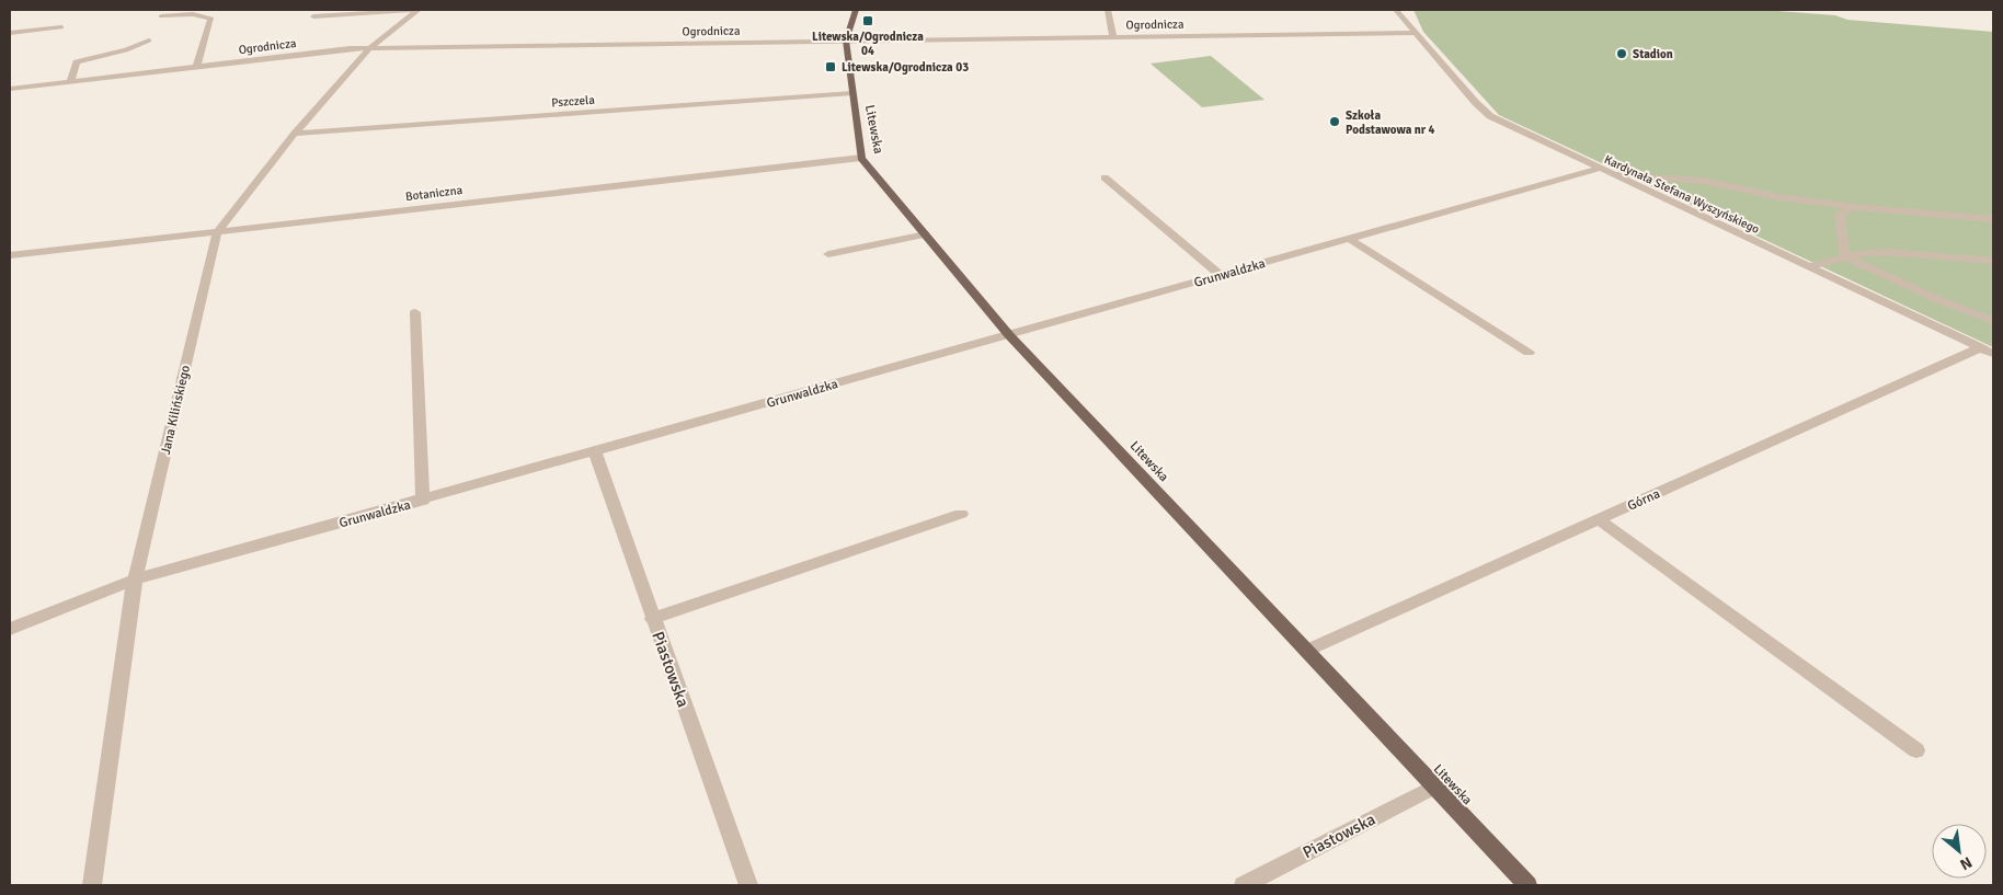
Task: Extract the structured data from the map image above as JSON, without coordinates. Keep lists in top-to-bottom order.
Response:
{
  "streets": {
    "main road": ["Litewska"],
    "street": [
      "Ogrodnicza",
      "Pszczela",
      "Botaniczna",
      "Kardynała Stefana Wyszyńskiego",
      "Grunwaldzka",
      "Jana Kilińskiego",
      "Górna",
      "Piastowska"
    ]
  },
  "crossings": [
    ["Ogrodnicza", "Litewska"],
    ["Ogrodnicza", "Kardynała Stefana Wyszyńskiego"],
    ["Ogrodnicza", "Jana Kilińskiego"],
    ["Pszczela", "Litewska"],
    ["Pszczela", "Jana Kilińskiego"],
    ["Litewska", "Botaniczna"],
    ["Litewska", "Grunwaldzka"],
    ["Litewska", "Górna"],
    ["Litewska", "Piastowska"],
    ["Botaniczna", "Jana Kilińskiego"],
    ["Kardynała Stefana Wyszyńskiego", "Grunwaldzka"],
    ["Kardynała Stefana Wyszyńskiego", "Górna"],
    ["Grunwaldzka", "Jana Kilińskiego"],
    ["Grunwaldzka", "Piastowska"]
  ],
  "places": {
    "transit": ["Litewska/Ogrodnicza 04", "Litewska/Ogrodnicza 03"],
    "other": ["Stadion", "Szkoła Podstawowa nr 4"]
  },
  "north": "bottom right"
}
